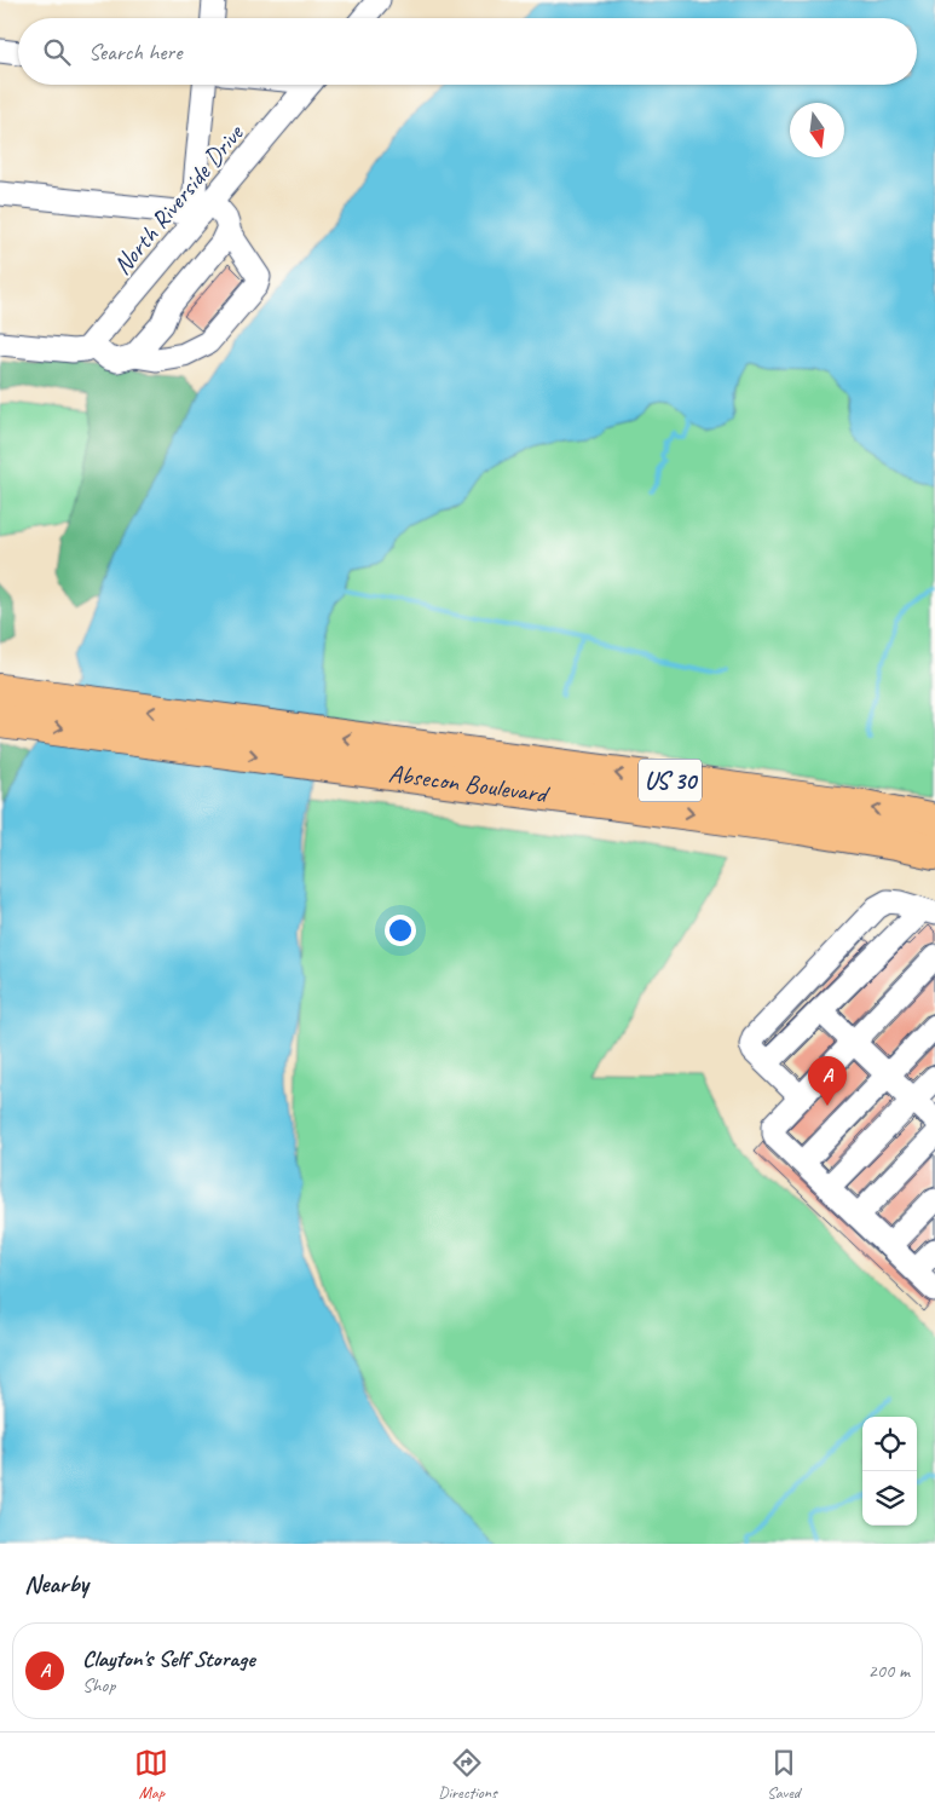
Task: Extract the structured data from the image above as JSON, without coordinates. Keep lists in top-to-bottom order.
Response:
{
  "streets": {
    "highway": ["US 30", "Absecon Boulevard"],
    "street": ["North Riverside Drive"]
  },
  "north": "bottom",
  "page": {
    "search": "Search here",
    "pins": "A",
    "heading": "Nearby",
    "list": [
      {
        "mark": "A",
        "name": "Clayton's Self Storage",
        "note": "Shop",
        "value": "200 m"
      }
    ],
    "nav": ["Map", "Directions", "Saved"]
  }
}
